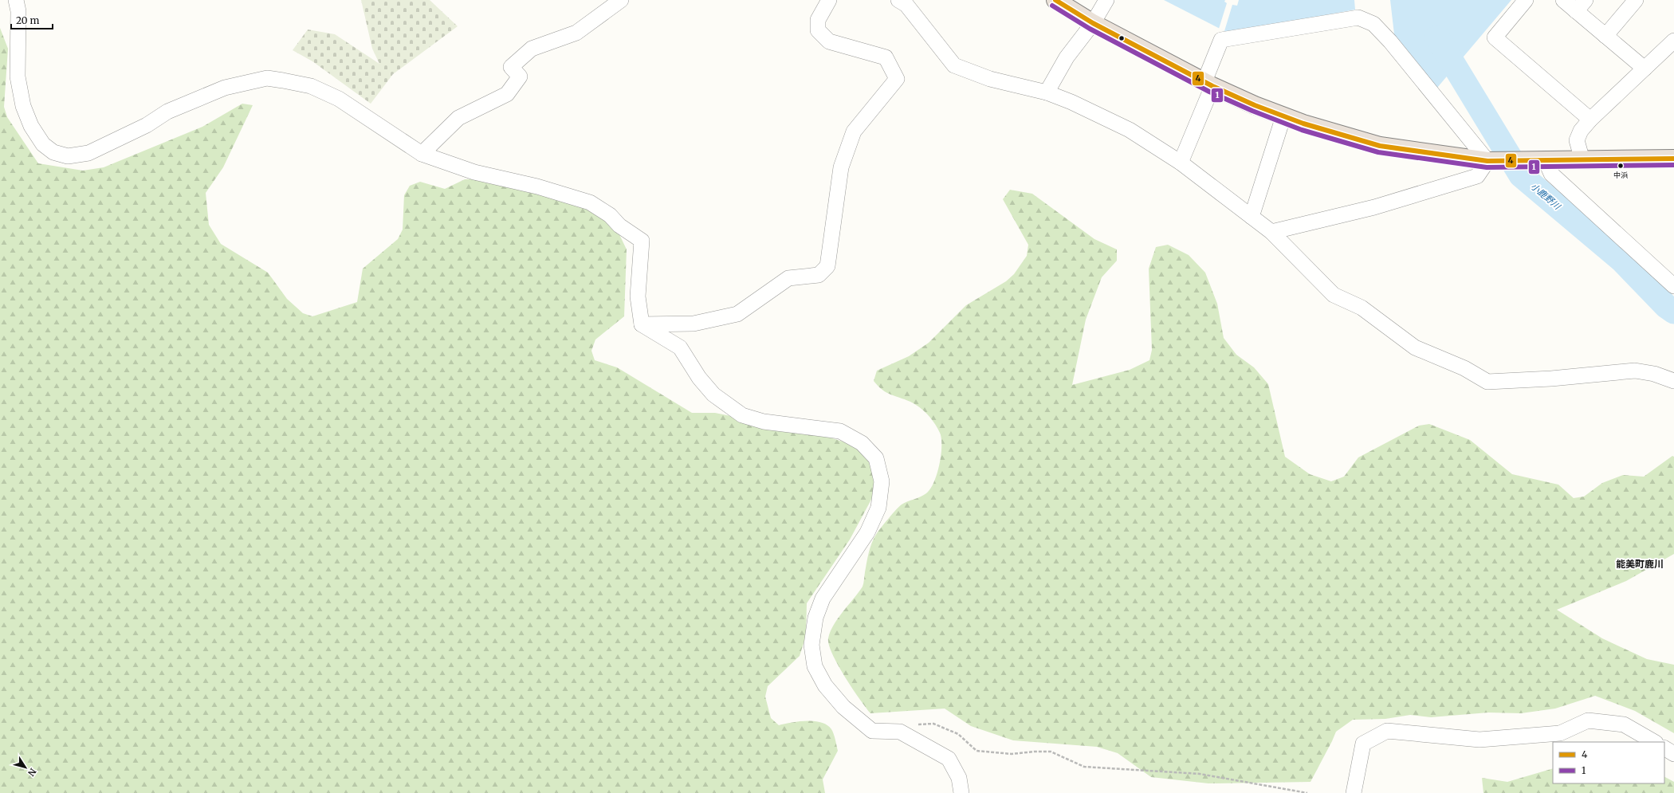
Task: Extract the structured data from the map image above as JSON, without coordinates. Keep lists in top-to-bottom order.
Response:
{
  "districts": ["能美町鹿川"],
  "water": ["小鹿野川"],
  "places": ["中浜"],
  "lines": ["transit line 4", "transit line 1"],
  "legend": ["4", "1"],
  "scale_bar": "20 m",
  "north": "bottom right"
}
